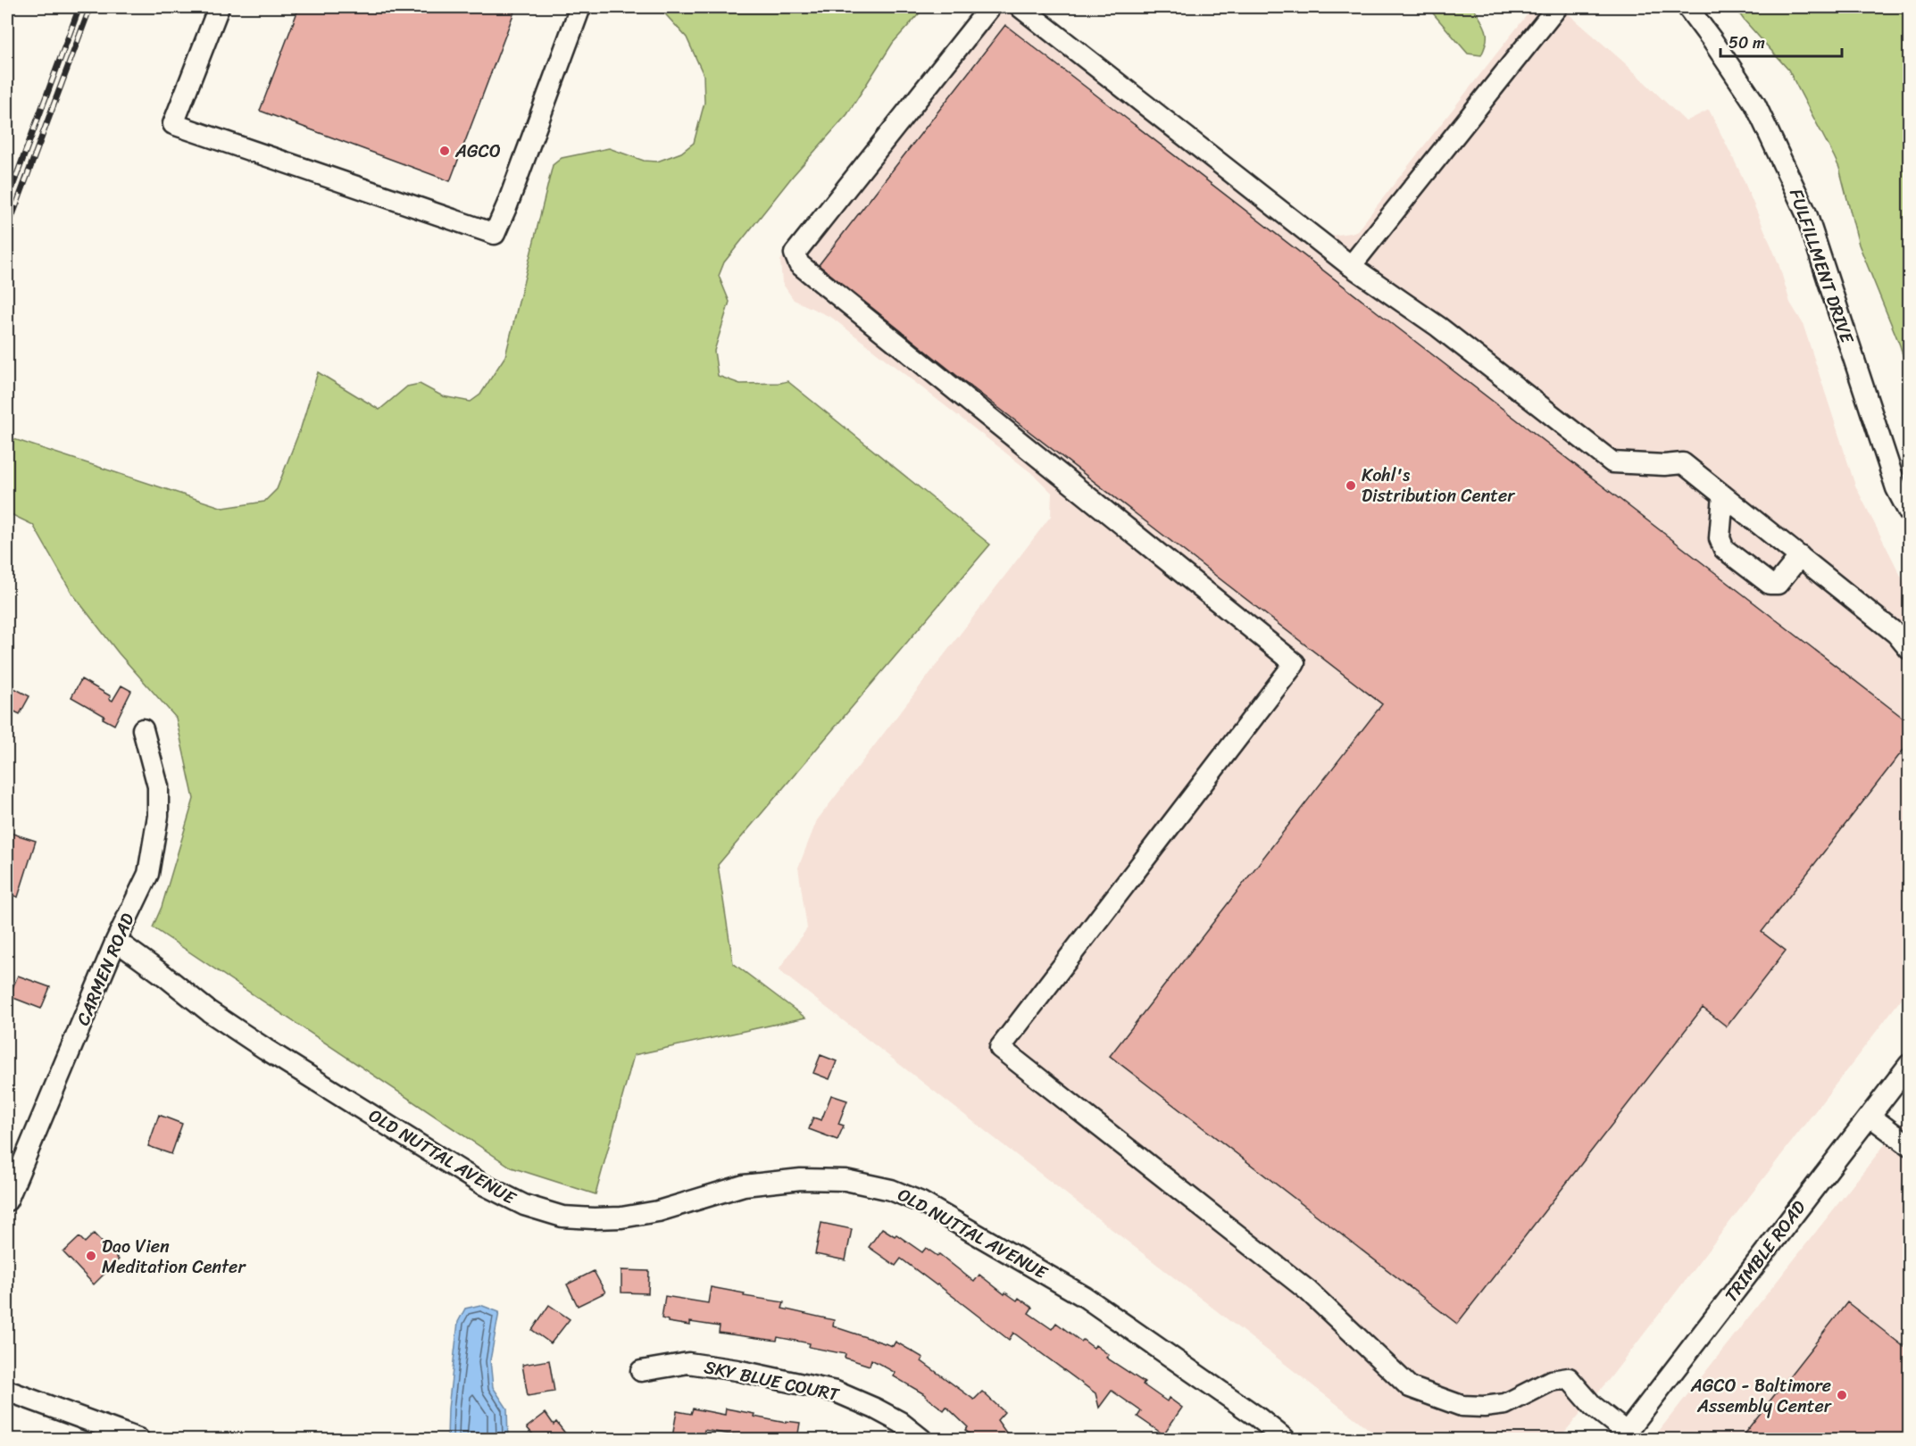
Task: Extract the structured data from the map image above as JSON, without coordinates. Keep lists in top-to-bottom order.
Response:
{
  "streets": {
    "street": [
      "FULFILLMENT DRIVE",
      "CARMEN ROAD",
      "OLD NUTTAL AVENUE",
      "TRIMBLE ROAD",
      "SKY BLUE COURT"
    ]
  },
  "crossings": [
    ["CARMEN ROAD", "OLD NUTTAL AVENUE"]
  ],
  "places": [
    "AGCO",
    "Kohl's Distribution Center",
    "Dao Vien Meditation Center",
    "AGCO - Baltimore Assembly Center"
  ],
  "scale_bar": "50 m"
}
